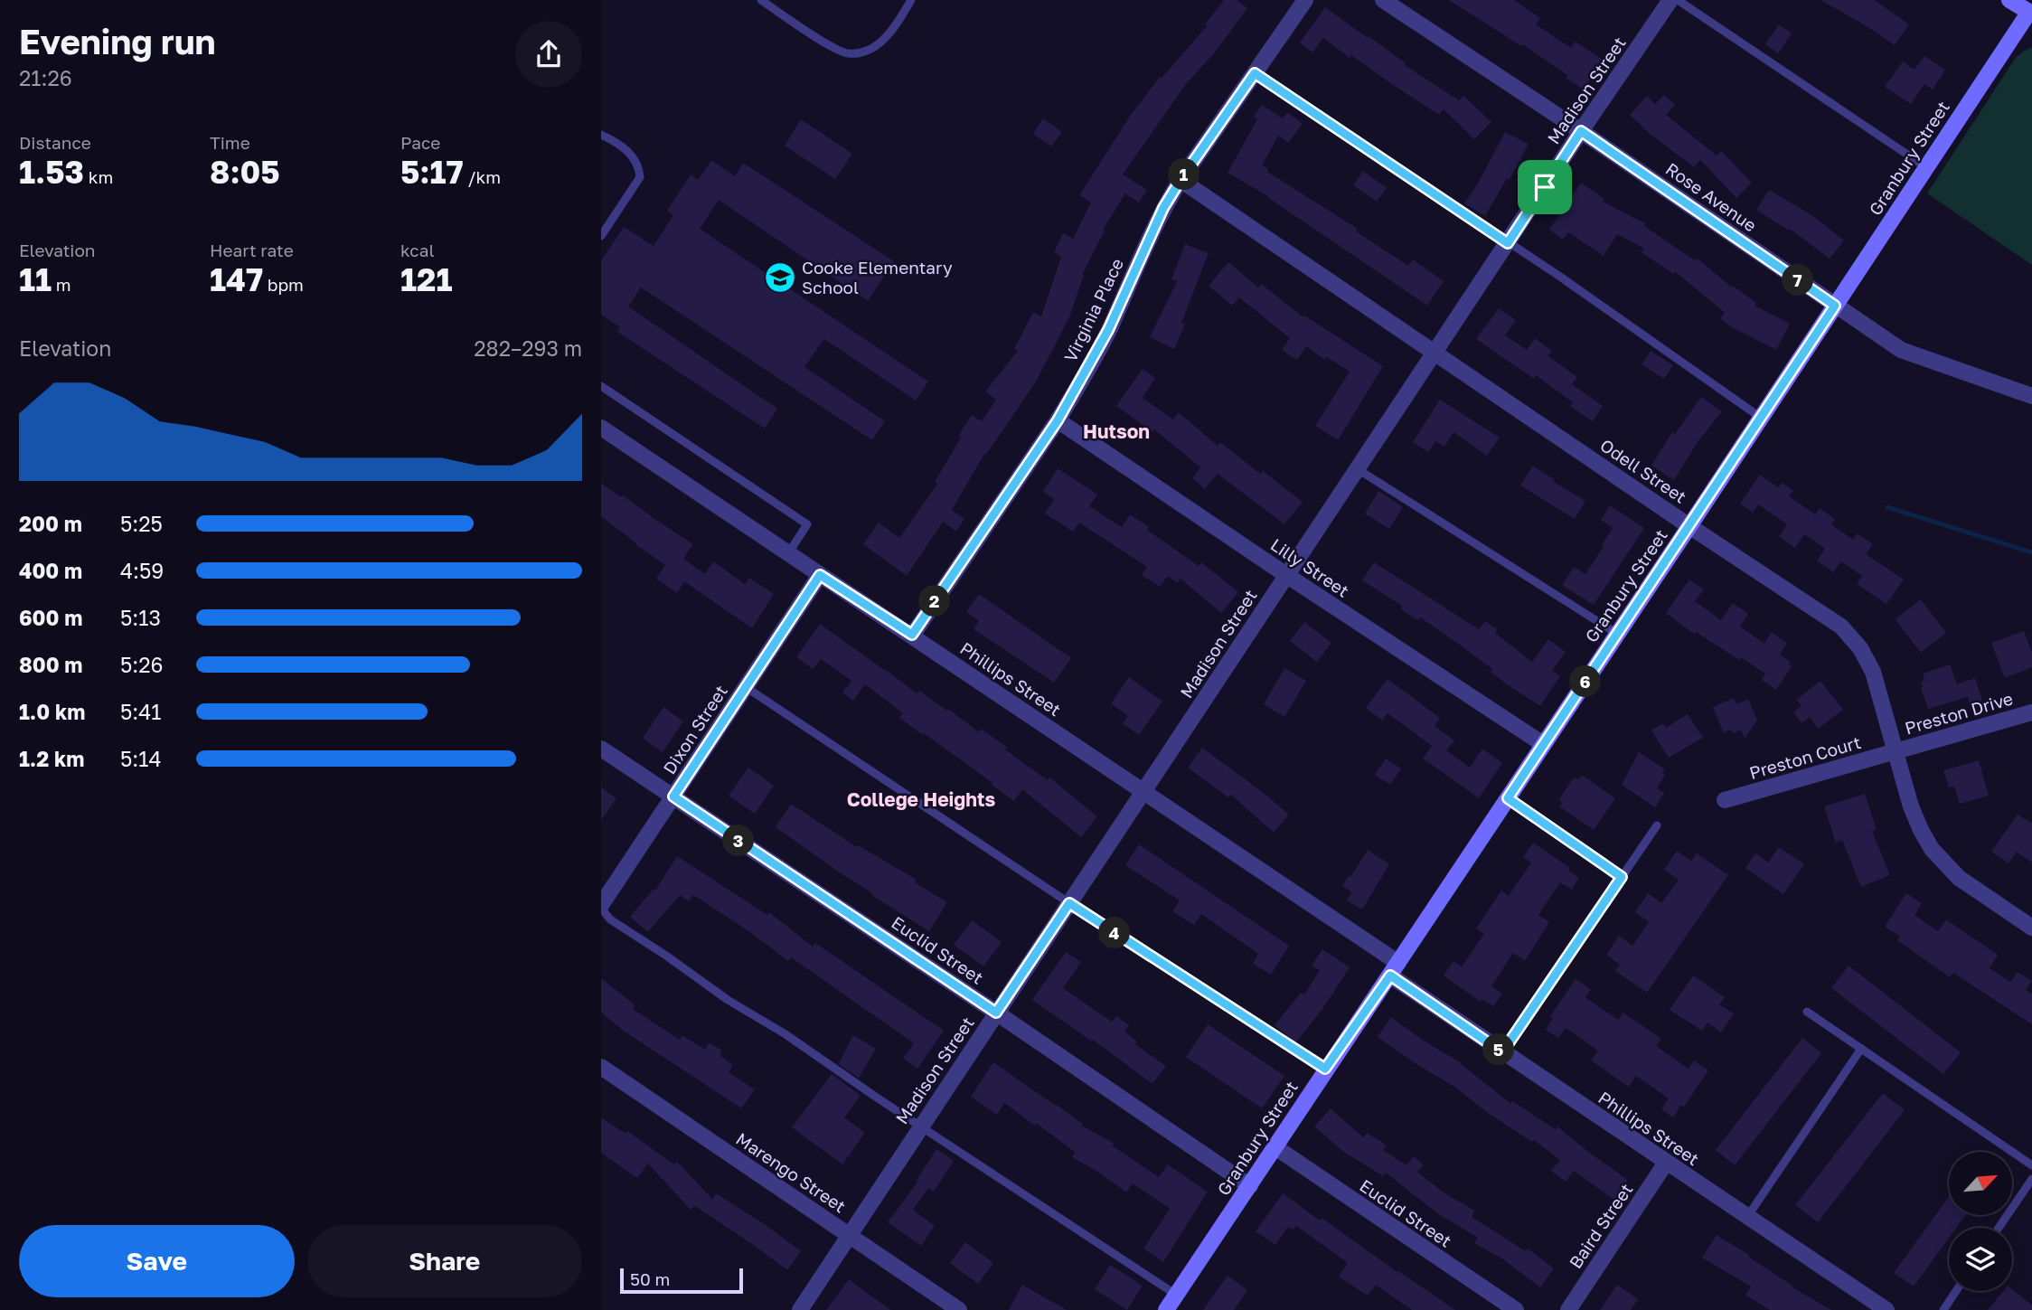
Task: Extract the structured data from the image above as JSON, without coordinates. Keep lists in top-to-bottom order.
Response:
{
  "streets": {
    "street": [
      "Madison Street",
      "Granbury Street",
      "Rose Avenue",
      "Virginia Place",
      "Odell Street",
      "Lilly Street",
      "Phillips Street",
      "Preston Drive",
      "Dixon Street",
      "Preston Court",
      "Euclid Street",
      "Marengo Street",
      "Baird Street"
    ]
  },
  "crossings": [
    ["Madison Street", "Rose Avenue"],
    ["Madison Street", "Odell Street"],
    ["Madison Street", "Lilly Street"],
    ["Madison Street", "Phillips Street"],
    ["Madison Street", "Euclid Street"],
    ["Madison Street", "Marengo Street"],
    ["Granbury Street", "Rose Avenue"],
    ["Granbury Street", "Odell Street"],
    ["Granbury Street", "Lilly Street"],
    ["Granbury Street", "Phillips Street"],
    ["Granbury Street", "Euclid Street"],
    ["Virginia Place", "Odell Street"],
    ["Virginia Place", "Lilly Street"],
    ["Virginia Place", "Phillips Street"],
    ["Odell Street", "Preston Drive"],
    ["Odell Street", "Preston Court"],
    ["Phillips Street", "Dixon Street"],
    ["Phillips Street", "Baird Street"],
    ["Preston Drive", "Preston Court"],
    ["Dixon Street", "Euclid Street"]
  ],
  "districts": ["Hutson", "College Heights"],
  "places": {
    "school or university": ["Cooke Elementary School"]
  },
  "scale_bar": "50 m",
  "north": "top right",
  "page": {
    "heading": ["Evening run", "21:26"],
    "stats": [
      ["Distance", "1.53 km"],
      ["Time", "8:05"],
      ["Pace", "5:17 /km"],
      ["Elevation", "11 m"],
      ["Heart rate", "147 bpm"],
      ["kcal", "121"]
    ],
    "pins": [
      "1",
      "7",
      "2",
      "6",
      "3",
      "4",
      "5"
    ],
    "chart": ["Elevation", "282–293 m"],
    "list": [
      {
        "name": "200 m",
        "note": "5:25"
      },
      {
        "name": "400 m",
        "note": "4:59"
      },
      {
        "name": "600 m",
        "note": "5:13"
      },
      {
        "name": "800 m",
        "note": "5:26"
      },
      {
        "name": "1.0 km",
        "note": "5:41"
      },
      {
        "name": "1.2 km",
        "note": "5:14"
      }
    ],
    "buttons": ["Save", "Share"],
    "scale": "50 m"
  }
}
